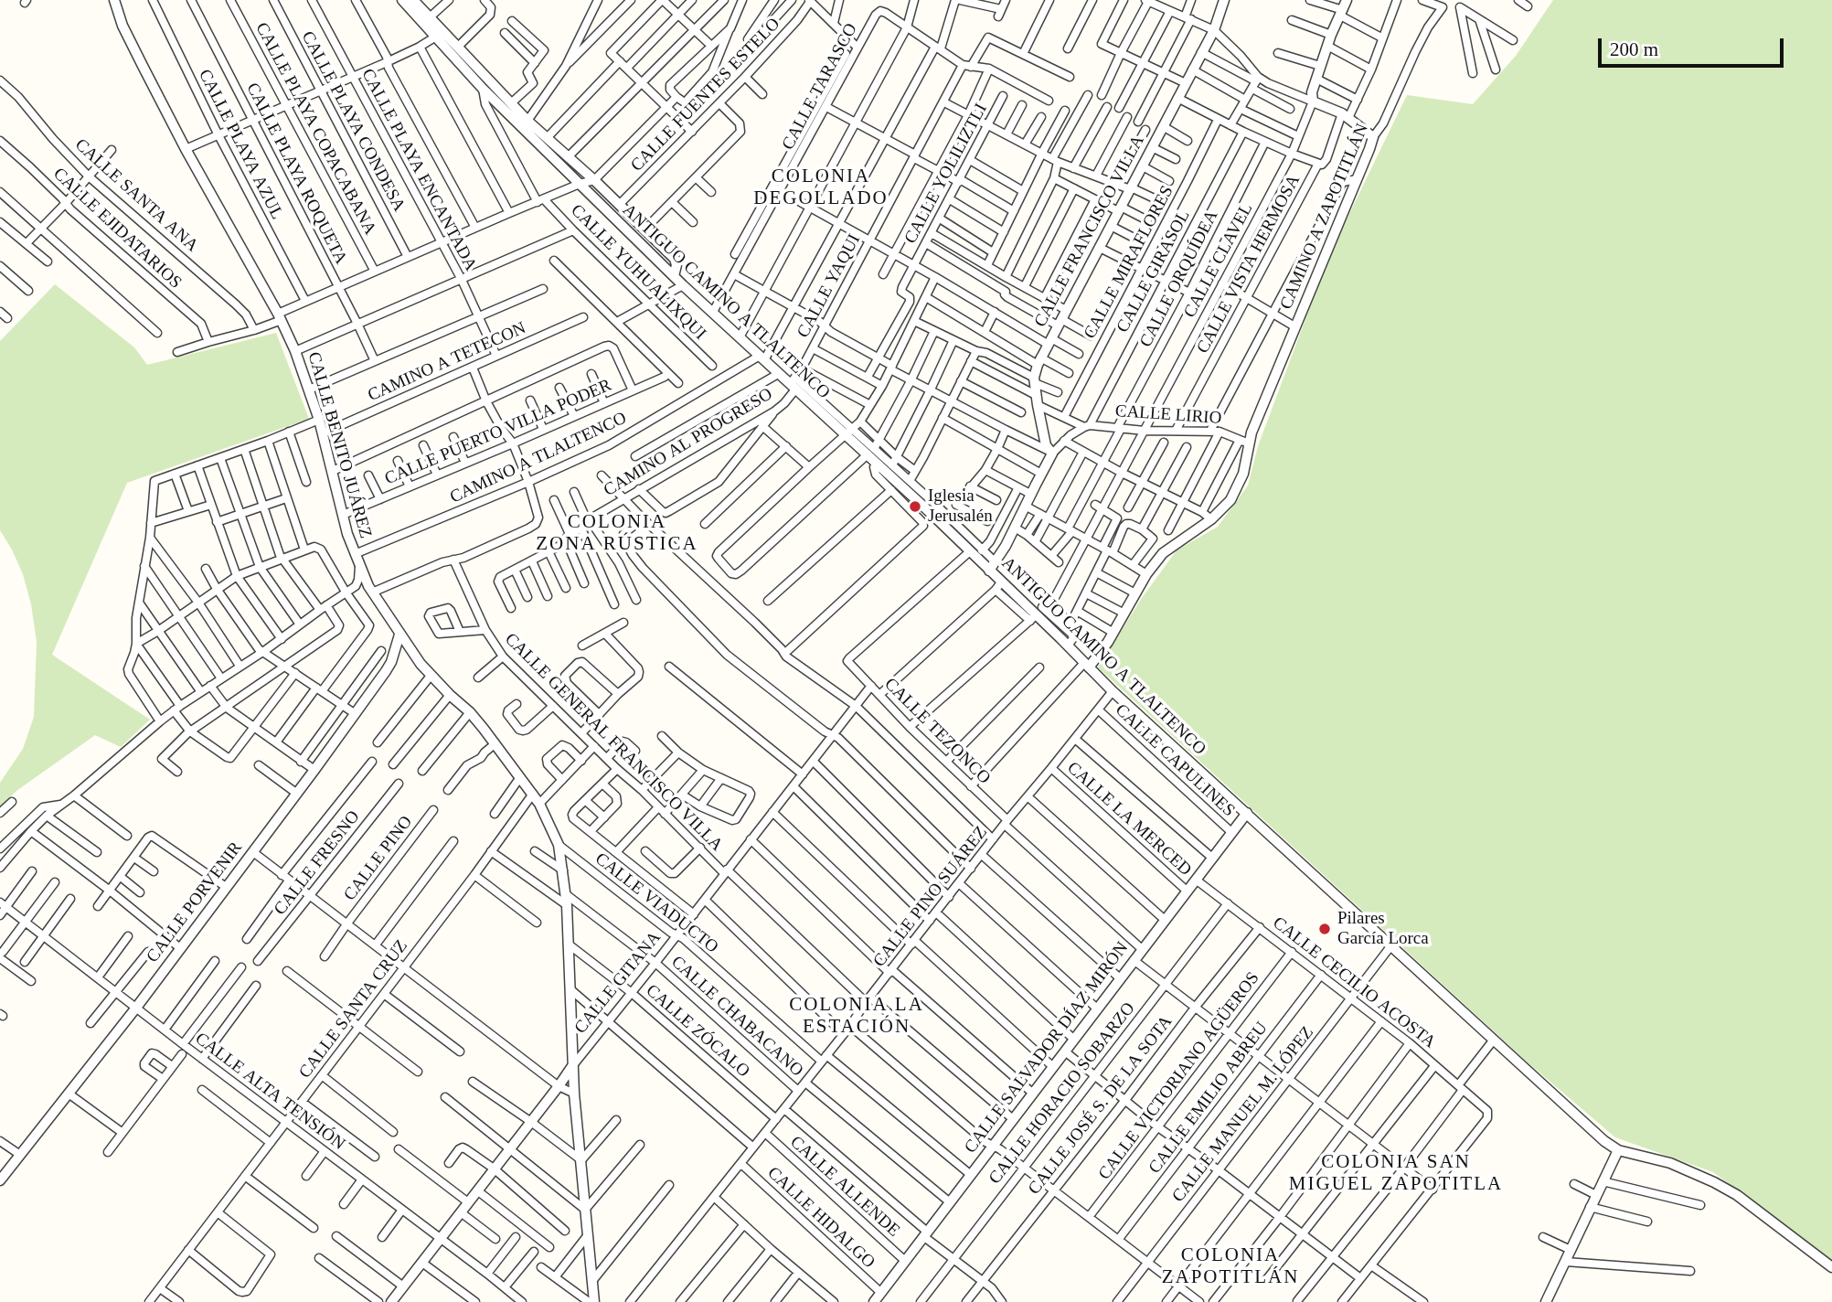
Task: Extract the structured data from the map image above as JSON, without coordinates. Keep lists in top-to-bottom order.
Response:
{
  "streets": {
    "street": [
      "CALLE TARASCO",
      "CALLE FUENTES ESTELO",
      "CALLE PLAYA CONDESA",
      "CALLE PLAYA COPACABANA",
      "CALLE PLAYA AZUL",
      "CALLE PLAYA ENCANTADA",
      "CALLE PLAYA ROQUETA",
      "CALLE YOLILIZTLI",
      "CALLE SANTA ANA",
      "CAMINO A ZAPOTITLÁN",
      "CALLE EJIDATARIOS",
      "CALLE FRANCISCO VILLA",
      "CALLE CLAVEL",
      "CALLE MIRAFLORES",
      "CALLE VISTA HERMOSA",
      "CALLE GIRASOL",
      "CALLE YUHUALIXQUI",
      "CALLE ORQUÍDEA",
      "CALLE YAQUI",
      "ANTIGUO CAMINO A TLALTENCO",
      "CAMINO A TETECON",
      "CALLE LIRIO",
      "CALLE PUERTO VILLA PODER",
      "CAMINO AL PROGRESO",
      "CALLE BENITO JUÁREZ",
      "CAMINO A TLALTENCO",
      "CALLE TEZONCO",
      "CALLE GENERAL FRANCISCO VILLA",
      "CALLE CAPULINES",
      "CALLE LA MERCED",
      "CALLE PINO",
      "CALLE FRESNO",
      "CALLE PINO SUÁREZ",
      "CALLE PORVENIR",
      "CALLE VIADUCTO",
      "CALLE GITANA",
      "CALLE CECILIO ACOSTA",
      "CALLE SANTA CRUZ",
      "CALLE CHABACANO",
      "CALLE ZÓCALO",
      "CALLE SALVADOR DÍAZ MIRÓN",
      "CALLE VICTORIANO AGÜEROS",
      "CALLE ALTA TENSIÓN",
      "CALLE HORACIO SOBARZO",
      "CALLE EMILIO ABREU",
      "CALLE JOSÉ S. DE LA SOTA",
      "CALLE MANUEL M. LÓPEZ",
      "CALLE ALLENDE",
      "CALLE HIDALGO"
    ]
  },
  "crossings": [
    ["CALLE TARASCO", "ANTIGUO CAMINO A TLALTENCO"],
    ["CALLE PLAYA ENCANTADA", "CAMINO A TETECON"],
    ["CAMINO A ZAPOTITLÁN", "ANTIGUO CAMINO A TLALTENCO"],
    ["CAMINO A ZAPOTITLÁN", "CALLE LIRIO"],
    ["CALLE FRANCISCO VILLA", "CALLE LIRIO"],
    ["CALLE CLAVEL", "CALLE LIRIO"],
    ["CALLE MIRAFLORES", "CALLE LIRIO"],
    ["CALLE VISTA HERMOSA", "CALLE LIRIO"],
    ["CALLE GIRASOL", "CALLE LIRIO"],
    ["CALLE YUHUALIXQUI", "ANTIGUO CAMINO A TLALTENCO"],
    ["CALLE ORQUÍDEA", "CALLE LIRIO"],
    ["CALLE YAQUI", "ANTIGUO CAMINO A TLALTENCO"],
    ["CALLE YAQUI", "CAMINO AL PROGRESO"],
    ["ANTIGUO CAMINO A TLALTENCO", "CAMINO AL PROGRESO"],
    ["ANTIGUO CAMINO A TLALTENCO", "CAMINO A TLALTENCO"],
    ["ANTIGUO CAMINO A TLALTENCO", "CALLE TEZONCO"],
    ["ANTIGUO CAMINO A TLALTENCO", "CALLE PINO SUÁREZ"],
    ["ANTIGUO CAMINO A TLALTENCO", "CALLE SALVADOR DÍAZ MIRÓN"],
    ["ANTIGUO CAMINO A TLALTENCO", "CALLE MANUEL M. LÓPEZ"],
    ["CAMINO A TETECON", "CALLE BENITO JUÁREZ"],
    ["CALLE PUERTO VILLA PODER", "CALLE BENITO JUÁREZ"],
    ["CALLE BENITO JUÁREZ", "CAMINO A TLALTENCO"],
    ["CALLE BENITO JUÁREZ", "CALLE PORVENIR"],
    ["CALLE BENITO JUÁREZ", "CALLE VIADUCTO"],
    ["CALLE BENITO JUÁREZ", "CALLE GITANA"],
    ["CALLE BENITO JUÁREZ", "CALLE SANTA CRUZ"],
    ["CALLE BENITO JUÁREZ", "CALLE CHABACANO"],
    ["CALLE BENITO JUÁREZ", "CALLE ZÓCALO"],
    ["CALLE TEZONCO", "CALLE PINO SUÁREZ"],
    ["CALLE TEZONCO", "CALLE GITANA"],
    ["CALLE TEZONCO", "CALLE SALVADOR DÍAZ MIRÓN"],
    ["CALLE GENERAL FRANCISCO VILLA", "CALLE PINO SUÁREZ"],
    ["CALLE GENERAL FRANCISCO VILLA", "CALLE GITANA"],
    ["CALLE GENERAL FRANCISCO VILLA", "CALLE SALVADOR DÍAZ MIRÓN"],
    ["CALLE CAPULINES", "CALLE PINO SUÁREZ"],
    ["CALLE CAPULINES", "CALLE SALVADOR DÍAZ MIRÓN"],
    ["CALLE LA MERCED", "CALLE PINO SUÁREZ"],
    ["CALLE LA MERCED", "CALLE SALVADOR DÍAZ MIRÓN"],
    ["CALLE PINO SUÁREZ", "CALLE VIADUCTO"],
    ["CALLE PINO SUÁREZ", "CALLE CHABACANO"],
    ["CALLE PINO SUÁREZ", "CALLE ZÓCALO"],
    ["CALLE PINO SUÁREZ", "CALLE ALLENDE"],
    ["CALLE PINO SUÁREZ", "CALLE HIDALGO"],
    ["CALLE PORVENIR", "CALLE ALTA TENSIÓN"],
    ["CALLE VIADUCTO", "CALLE GITANA"],
    ["CALLE VIADUCTO", "CALLE SALVADOR DÍAZ MIRÓN"],
    ["CALLE GITANA", "CALLE CHABACANO"],
    ["CALLE GITANA", "CALLE ZÓCALO"],
    ["CALLE GITANA", "CALLE ALTA TENSIÓN"],
    ["CALLE CECILIO ACOSTA", "CALLE SALVADOR DÍAZ MIRÓN"],
    ["CALLE CECILIO ACOSTA", "CALLE VICTORIANO AGÜEROS"],
    ["CALLE CECILIO ACOSTA", "CALLE HORACIO SOBARZO"],
    ["CALLE CECILIO ACOSTA", "CALLE EMILIO ABREU"],
    ["CALLE CECILIO ACOSTA", "CALLE JOSÉ S. DE LA SOTA"],
    ["CALLE CECILIO ACOSTA", "CALLE MANUEL M. LÓPEZ"],
    ["CALLE SANTA CRUZ", "CALLE ALTA TENSIÓN"],
    ["CALLE CHABACANO", "CALLE SALVADOR DÍAZ MIRÓN"],
    ["CALLE SALVADOR DÍAZ MIRÓN", "CALLE ALLENDE"],
    ["CALLE SALVADOR DÍAZ MIRÓN", "CALLE HIDALGO"]
  ],
  "districts": [
    "COLONIA DEGOLLADO",
    "COLONIA ZONA RÚSTICA",
    "COLONIA LA ESTACIÓN",
    "COLONIA SAN MIGUEL ZAPOTITLA",
    "COLONIA ZAPOTITLÁN"
  ],
  "places": ["Iglesia Jerusalén", "Pilares García Lorca"],
  "scale_bar": "200 m"
}
